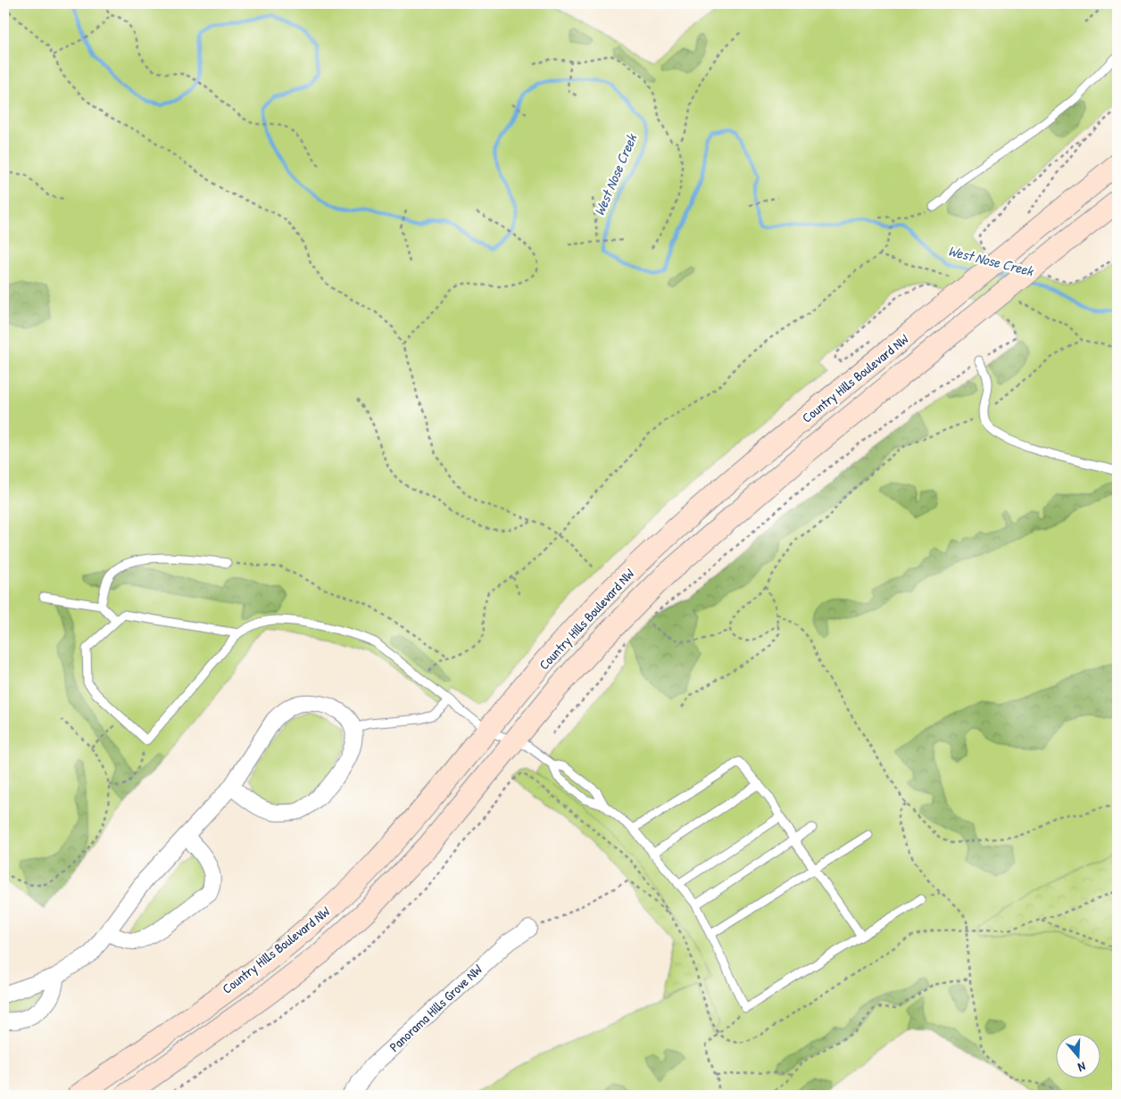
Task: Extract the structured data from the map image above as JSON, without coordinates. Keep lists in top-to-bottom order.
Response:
{
  "streets": {
    "main road": ["Country Hills Boulevard NW"],
    "street": ["Panorama Hills Grove NW"]
  },
  "water": ["West Nose Creek"],
  "north": "bottom"
}
